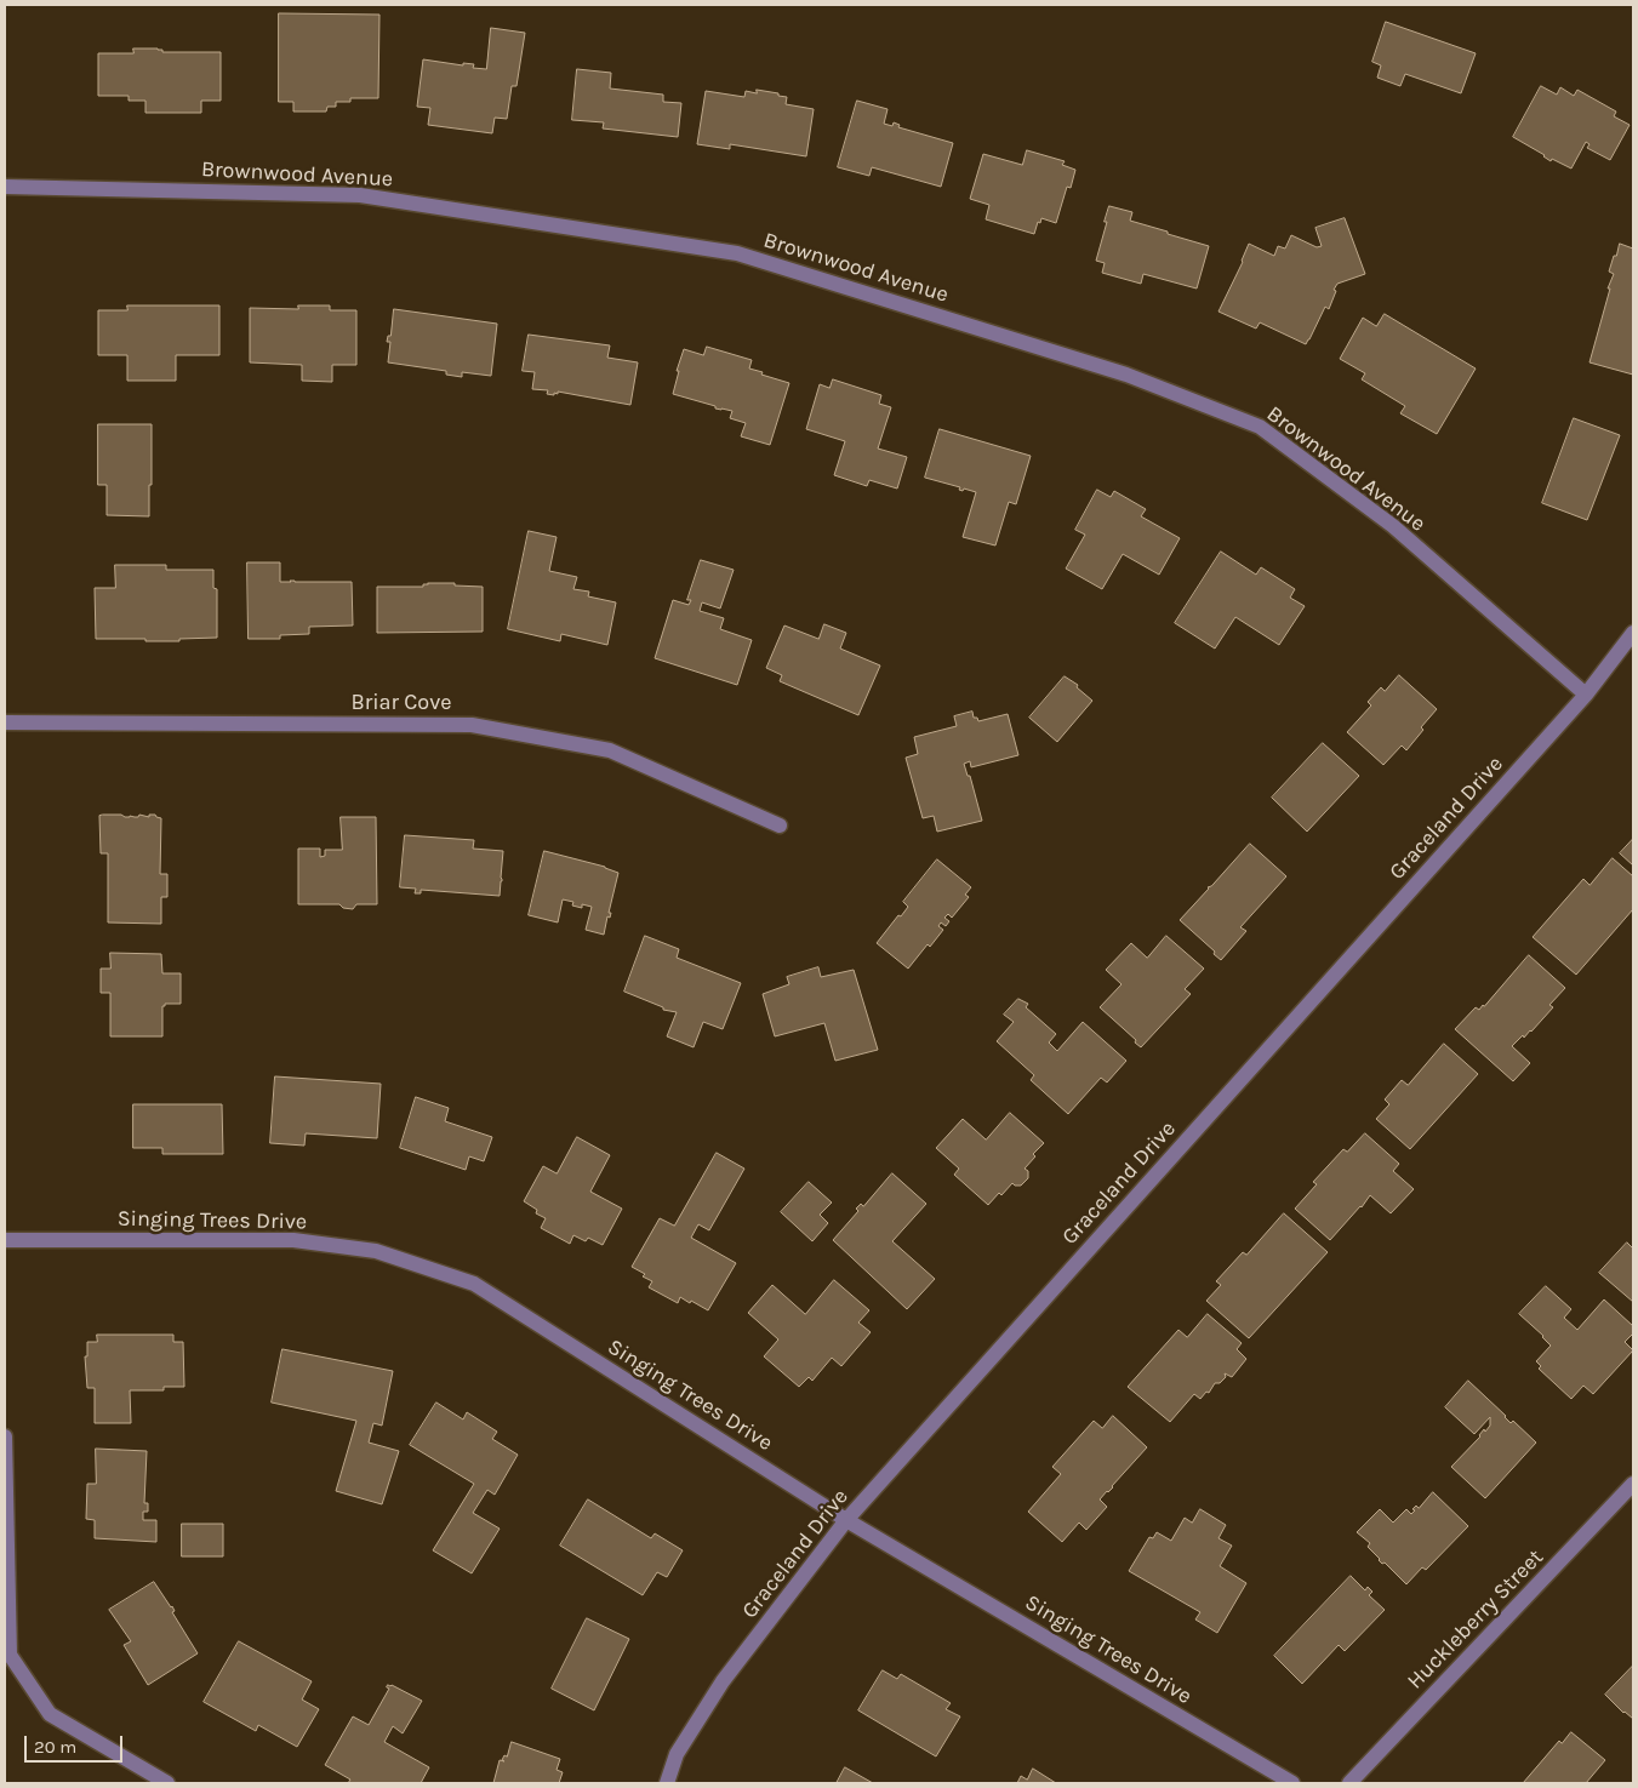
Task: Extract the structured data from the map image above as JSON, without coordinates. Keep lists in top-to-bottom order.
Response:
{
  "streets": {
    "street": [
      "Brownwood Avenue",
      "Briar Cove",
      "Graceland Drive",
      "Singing Trees Drive",
      "Huckleberry Street"
    ]
  },
  "crossings": [
    ["Brownwood Avenue", "Graceland Drive"],
    ["Graceland Drive", "Singing Trees Drive"]
  ],
  "scale_bar": "20 m"
}
